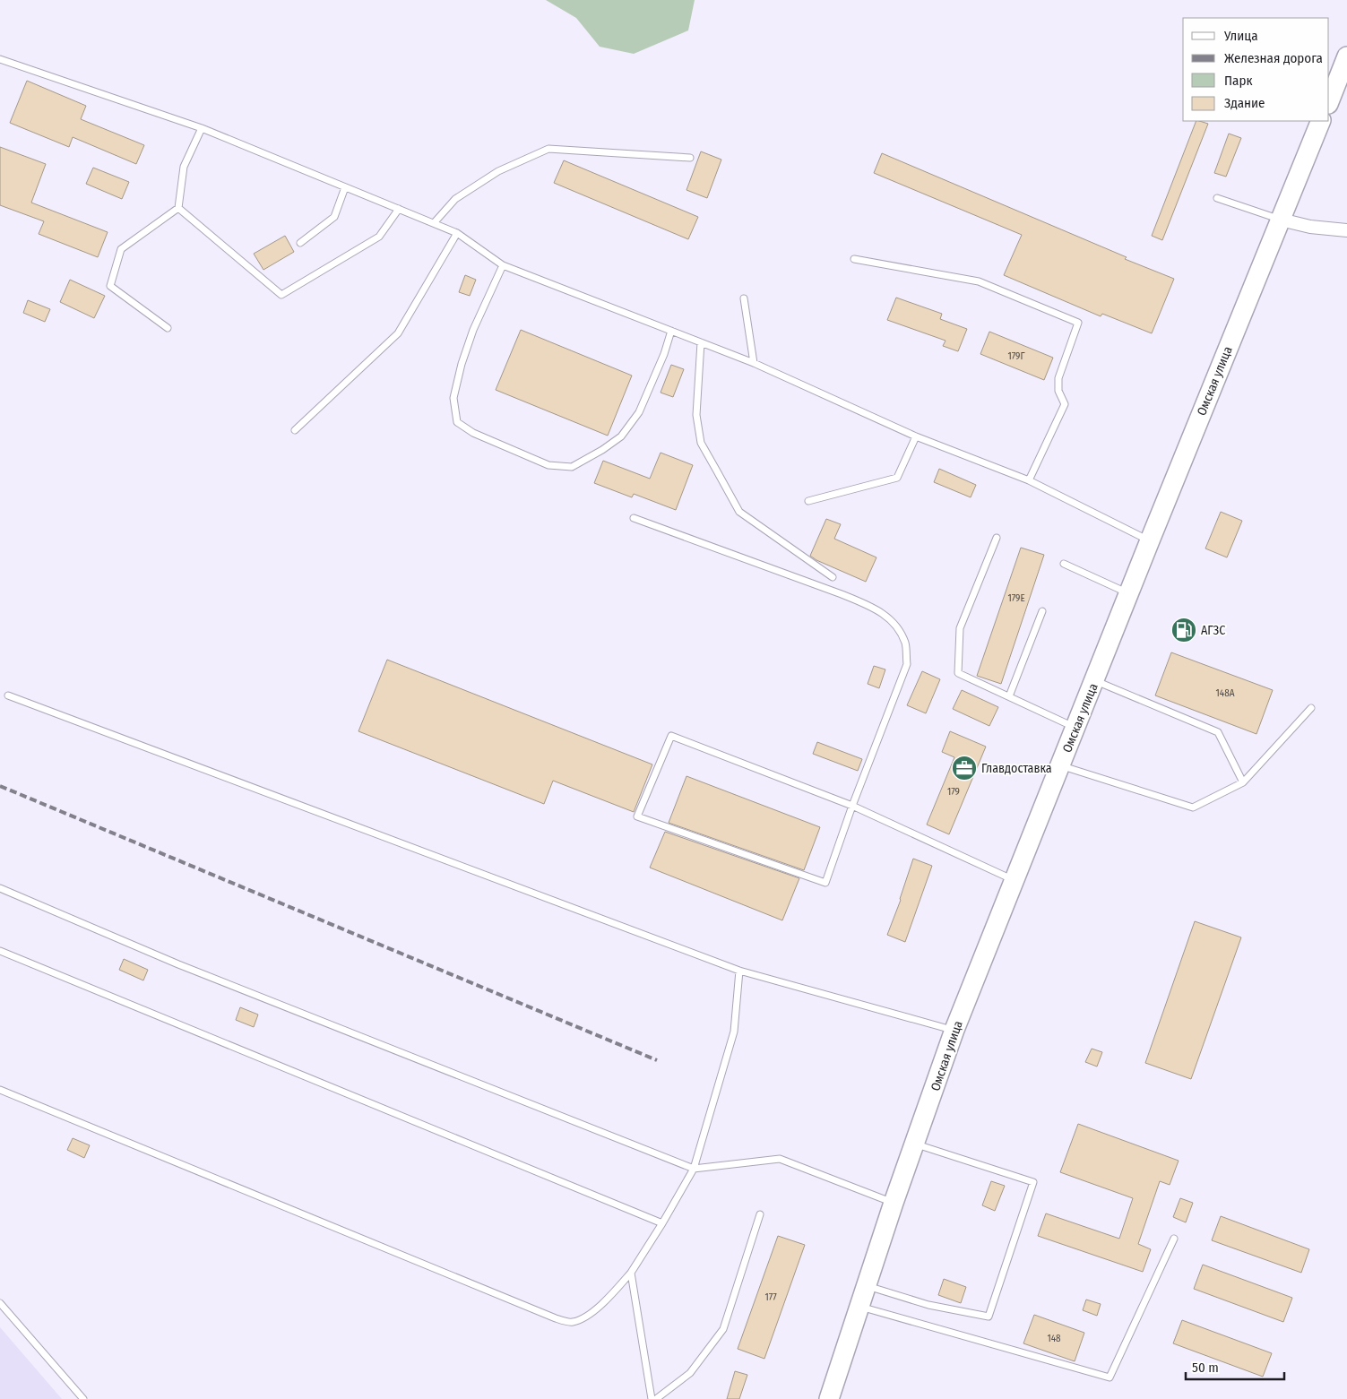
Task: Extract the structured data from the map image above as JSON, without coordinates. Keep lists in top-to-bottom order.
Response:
{
  "streets": {
    "main road": ["Омская улица"]
  },
  "places": {
    "fuel station": ["АГЗС"],
    "office": ["Главдоставка"]
  },
  "house_numbers": [
    "179Г",
    "179Е",
    "148А",
    "179",
    "177",
    "148"
  ],
  "legend": [
    "Улица",
    "Железная дорога",
    "Парк",
    "Здание"
  ],
  "scale_bar": "50 m"
}
